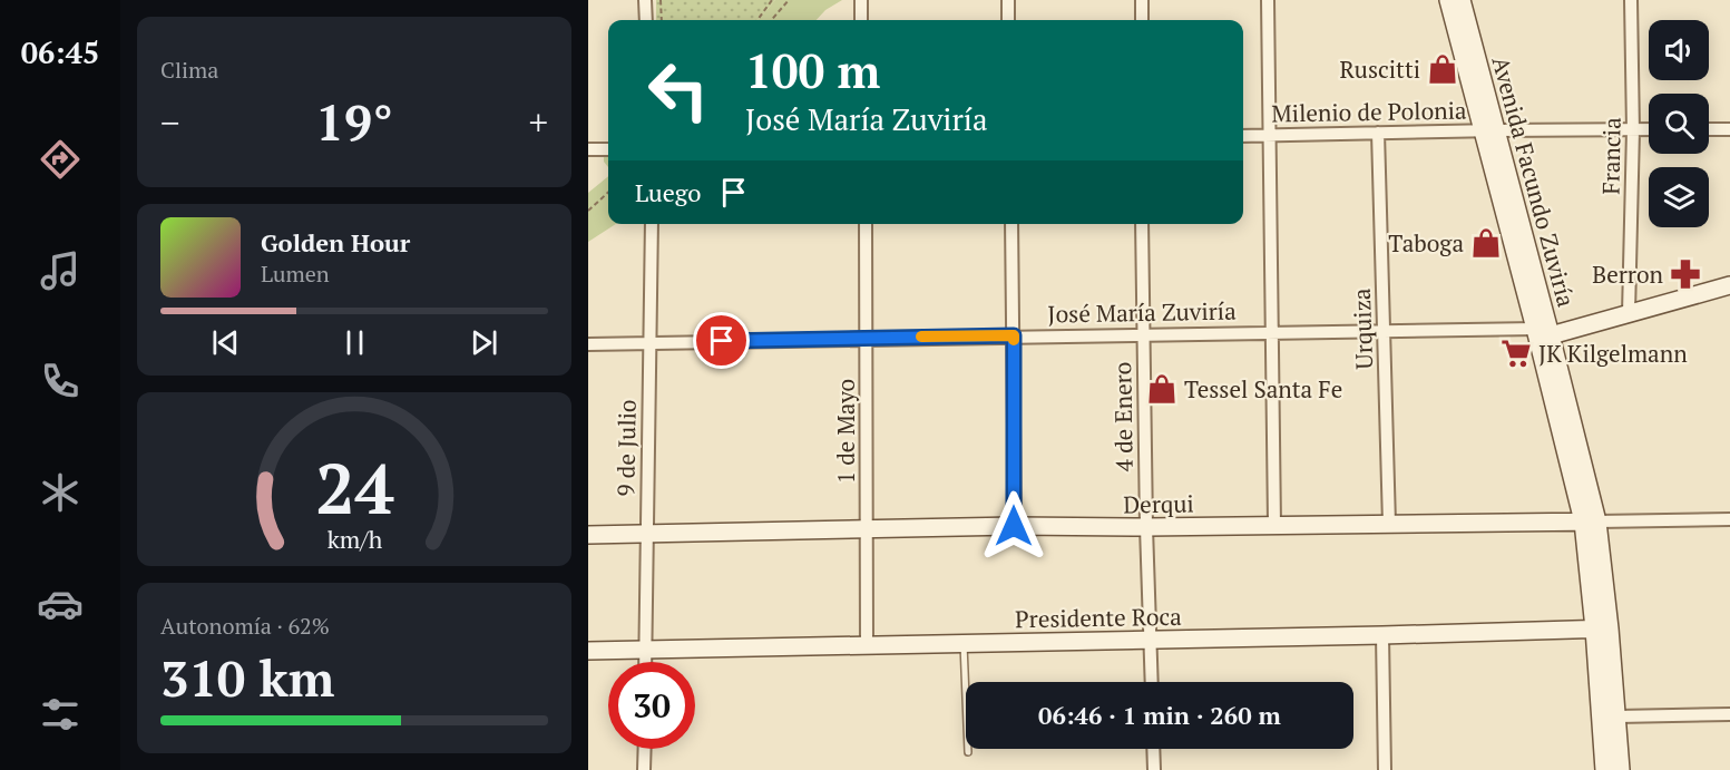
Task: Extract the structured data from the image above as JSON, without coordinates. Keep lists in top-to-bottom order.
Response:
{
  "streets": {
    "street": [
      "Milenio de Polonia",
      "Francia",
      "Avenida Facundo Zuviría",
      "José María Zuviría",
      "Urquiza",
      "4 de Enero",
      "1 de Mayo",
      "9 de Julio",
      "Derqui",
      "Presidente Roca"
    ]
  },
  "crossings": [
    ["Milenio de Polonia", "Francia"],
    ["Milenio de Polonia", "Avenida Facundo Zuviría"],
    ["Milenio de Polonia", "Urquiza"],
    ["Avenida Facundo Zuviría", "José María Zuviría"],
    ["Avenida Facundo Zuviría", "Derqui"],
    ["Avenida Facundo Zuviría", "Presidente Roca"],
    ["José María Zuviría", "Urquiza"],
    ["José María Zuviría", "4 de Enero"],
    ["José María Zuviría", "1 de Mayo"],
    ["José María Zuviría", "9 de Julio"],
    ["Urquiza", "Derqui"],
    ["4 de Enero", "Derqui"],
    ["4 de Enero", "Presidente Roca"],
    ["1 de Mayo", "Derqui"],
    ["1 de Mayo", "Presidente Roca"],
    ["9 de Julio", "Derqui"],
    ["9 de Julio", "Presidente Roca"]
  ],
  "places": {
    "shop": ["Ruscitti", "Taboga", "Tessel Santa Fe"],
    "pharmacy": ["Berron"],
    "supermarket": ["JK Kilgelmann"]
  },
  "page": {
    "tabs": "06:45",
    "tile": [
      "Clima",
      ["Autonomía · 62%", "310 km"]
    ],
    "turn": ["100 m", "José María Zuviría"],
    "heat": ["−", "19°", "+"],
    "then": "Luego",
    "song": ["Golden Hour", "Lumen"],
    "limit": "30",
    "trip": "06:46 · 1 min · 260 m",
    "gauge": ["24", "km/h"]
  }
}
